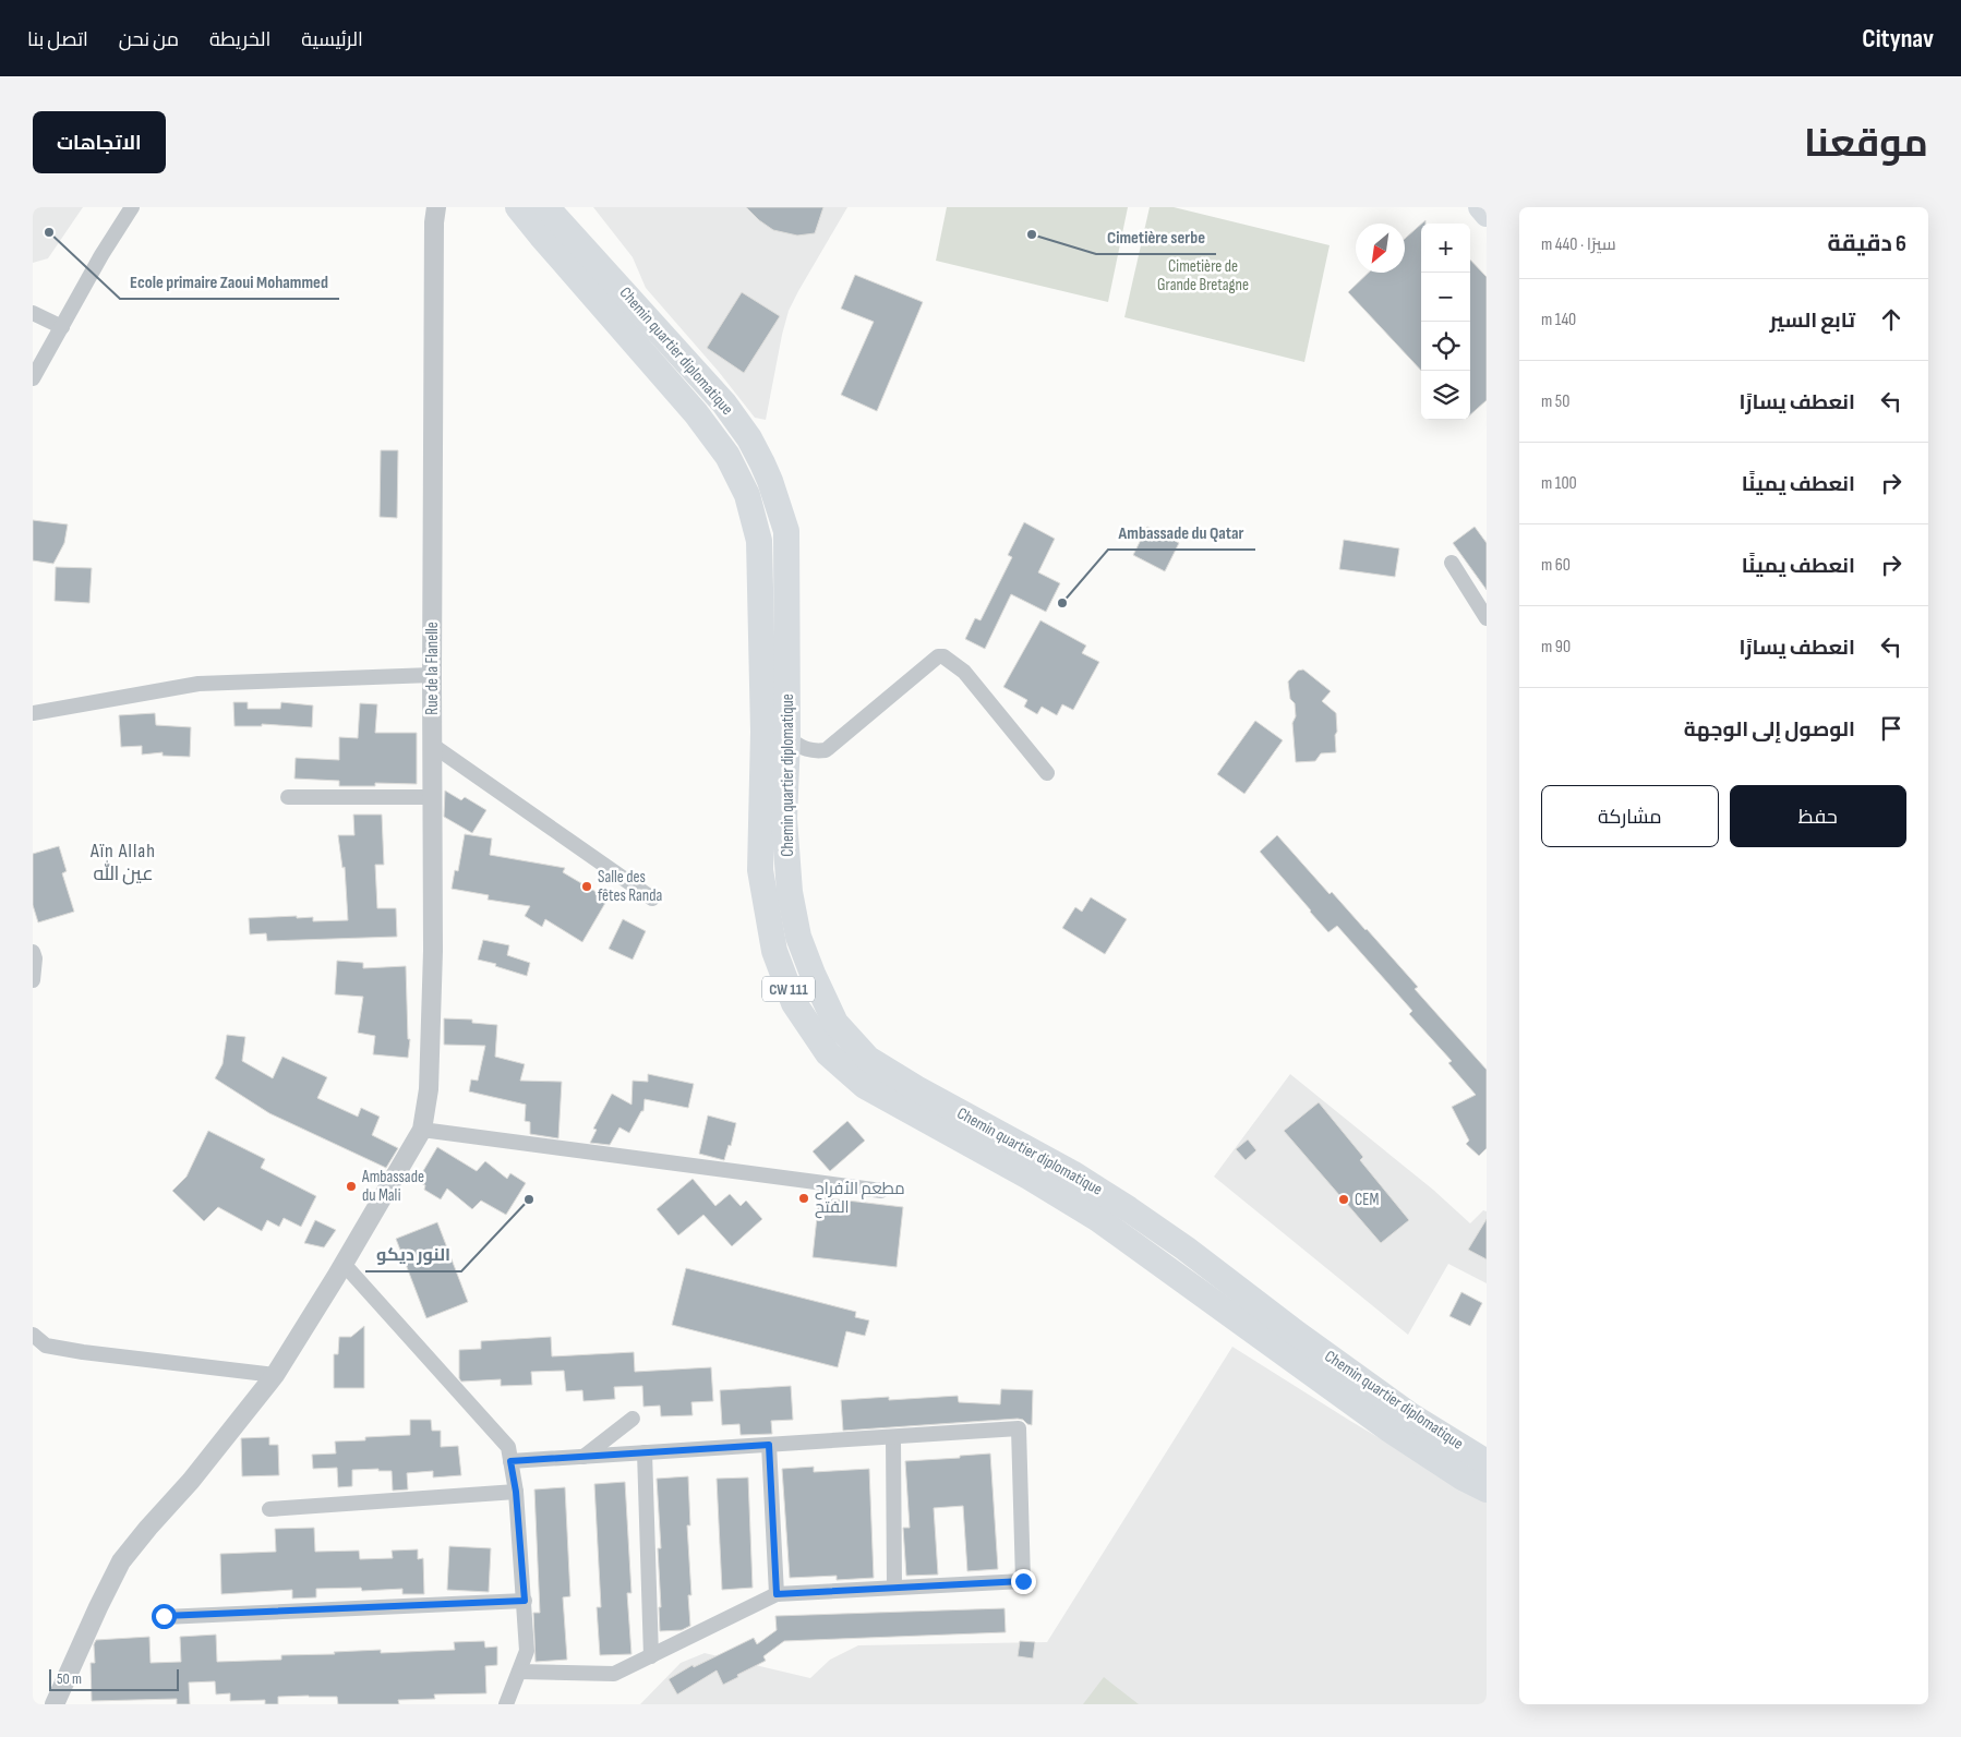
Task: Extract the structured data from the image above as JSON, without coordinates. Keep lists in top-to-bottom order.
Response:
{
  "streets": {
    "highway": ["Chemin quartier diplomatique", "CW 111"],
    "street": ["Rue de la Flanelle"]
  },
  "districts": ["Aïn Allah عين الله"],
  "parks": ["Cimetière de Grande Bretagne"],
  "places": [
    "Ecole primaire Zaoui Mohammed",
    "Cimetière serbe",
    "Ambassade du Qatar",
    "Salle des fêtes Randa",
    "Ambassade du Mali",
    "مطعم الأفراح الفتح",
    "النور ديكو",
    "CEM"
  ],
  "scale_bar": "50 m",
  "north": "bottom left",
  "page": {
    "header": "Citynav",
    "nav": [
      "الرئيسية",
      "الخريطة",
      "من نحن",
      "اتصل بنا"
    ],
    "title": "موقعنا",
    "buttons": [
      "الاتجاهات",
      ["حفظ", "مشاركة"]
    ],
    "heading": ["6 دقيقة", "سيرًا · 440 m"],
    "map_buttons": ["+", "−"],
    "list": [
      ["تابع السير", "140 m"],
      ["انعطف يسارًا", "50 m"],
      ["انعطف يمينًا", "100 m"],
      ["انعطف يمينًا", "60 m"],
      ["انعطف يسارًا", "90 m"],
      "الوصول إلى الوجهة"
    ],
    "scale": "50 m"
  }
}
